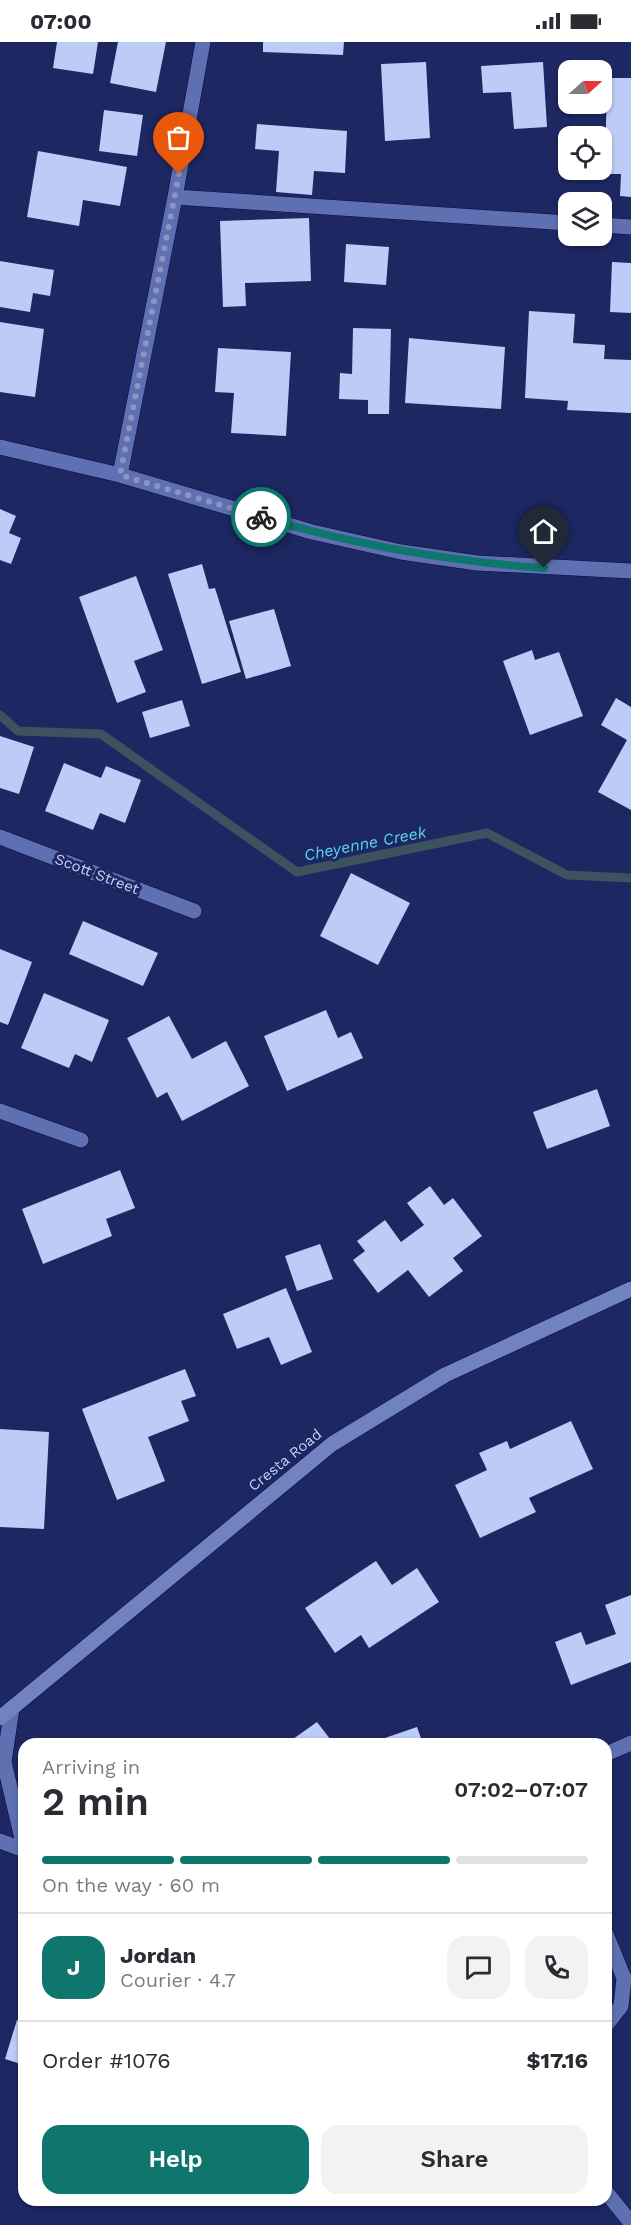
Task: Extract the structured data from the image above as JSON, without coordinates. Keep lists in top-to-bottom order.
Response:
{
  "streets": {
    "main road": ["Cresta Road"],
    "street": ["Scott Street"]
  },
  "water": ["Cheyenne Creek"],
  "north": "right",
  "page": {
    "status": "07:00",
    "heading": ["2 min", "Arriving in", "07:02–07:07"],
    "panel": [
      "Jordan",
      "Courier · 4.7",
      "Order #1076",
      "$17.16"
    ],
    "bar": "On the way · 60 m",
    "round": "J",
    "buttons": ["Help", "Share"]
  }
}
